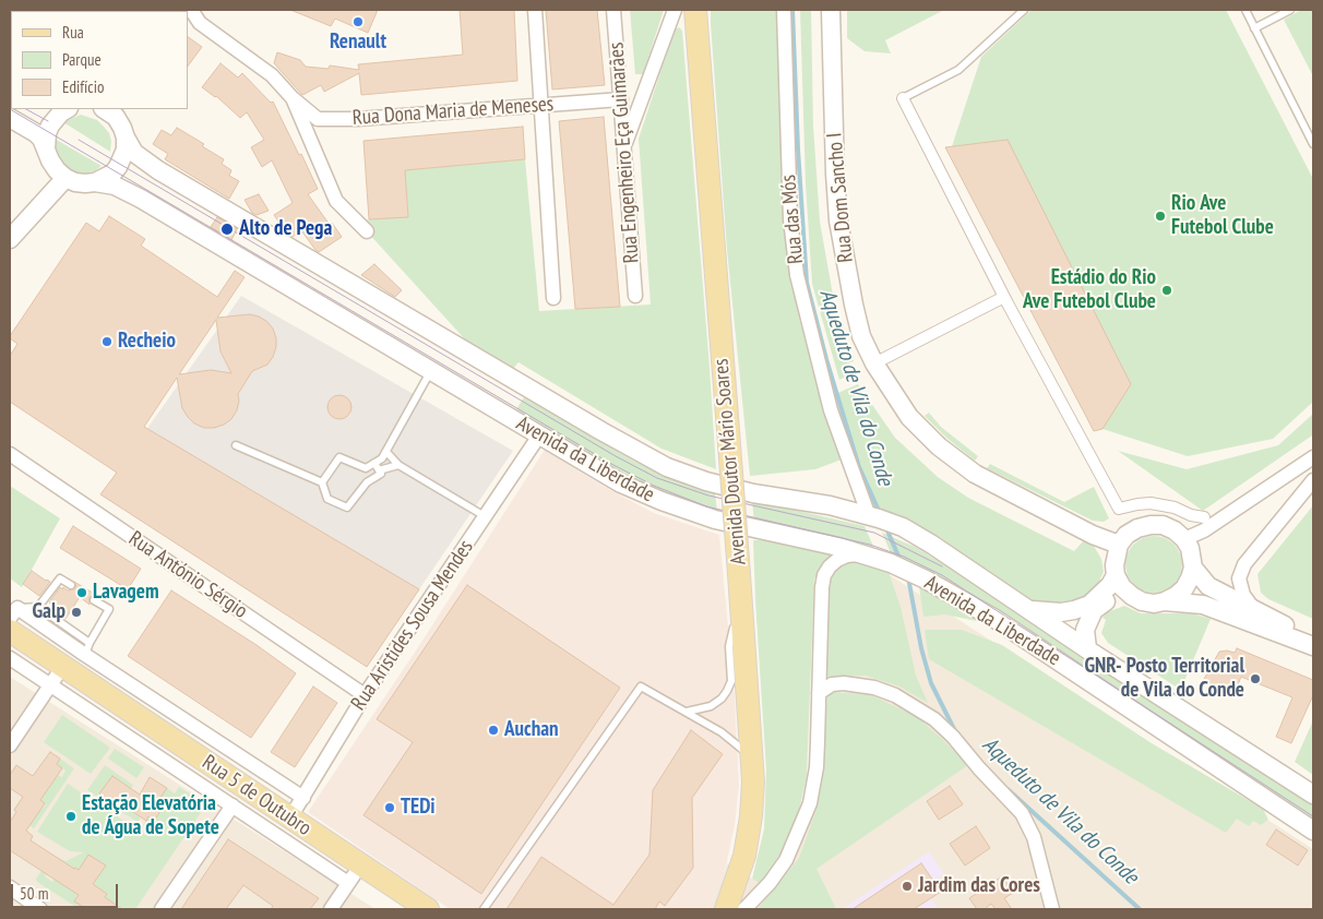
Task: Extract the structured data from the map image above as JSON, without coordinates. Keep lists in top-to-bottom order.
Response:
{
  "streets": {
    "main road": ["Avenida Doutor Mário Soares", "Rua 5 de Outubro"],
    "street": [
      "Rua Dona Maria de Meneses",
      "Rua Engenheiro Eça Guimarães",
      "Rua Dom Sancho I",
      "Rua das Mós",
      "Avenida da Liberdade",
      "Rua António Sérgio",
      "Rua Aristides Sousa Mendes"
    ]
  },
  "crossings": [
    ["Rua Dona Maria de Meneses", "Rua Engenheiro Eça Guimarães"],
    ["Rua das Mós", "Avenida da Liberdade"],
    ["Avenida da Liberdade", "Rua Aristides Sousa Mendes"],
    ["Rua António Sérgio", "Rua Aristides Sousa Mendes"],
    ["Rua Aristides Sousa Mendes", "Rua 5 de Outubro"]
  ],
  "water": ["Aqueduto de Vila do Conde"],
  "places": [
    "Renault",
    "Rio Ave Futebol Clube",
    "Alto de Pega",
    "Estádio do Rio Ave Futebol Clube",
    "Recheio",
    "Lavagem",
    "Galp",
    "GNR- Posto Territorial de Vila do Conde",
    "Auchan",
    "TEDi",
    "Estação Elevatória de Água de Sopete",
    "Jardim das Cores"
  ],
  "legend": ["Rua", "Parque", "Edifício"],
  "scale_bar": "50 m"
}
